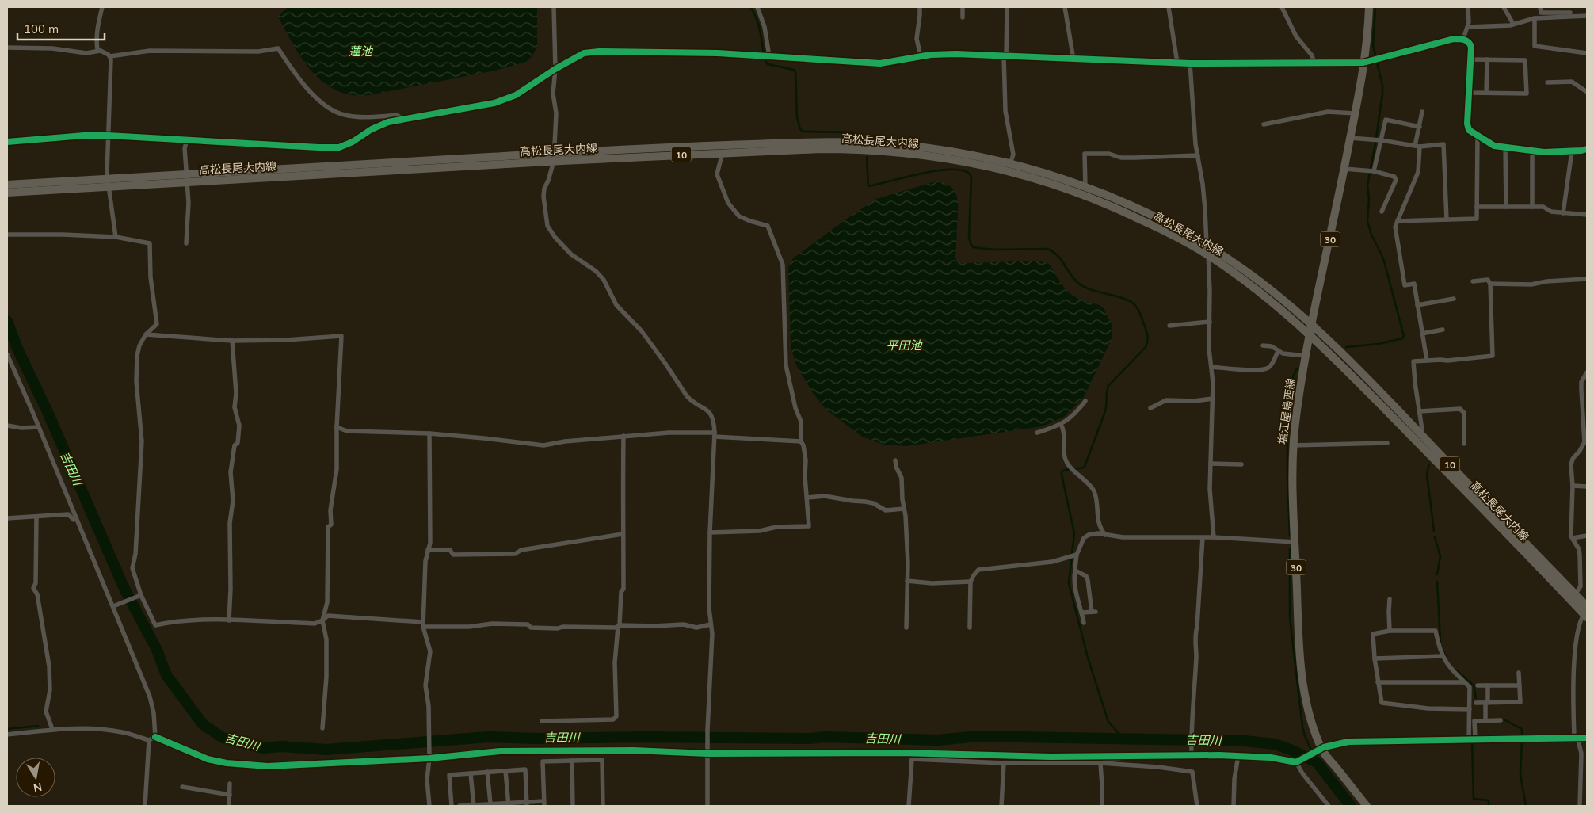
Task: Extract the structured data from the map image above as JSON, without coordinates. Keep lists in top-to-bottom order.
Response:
{
  "streets": {
    "main road": [
      "高松長尾大内線",
      "10",
      "30",
      "塩江屋島西線"
    ]
  },
  "crossings": [
    ["高松長尾大内線", "塩江屋島西線"]
  ],
  "water": ["蓮池", "平田池", "吉田川"],
  "scale_bar": "100 m",
  "north": "bottom"
}
